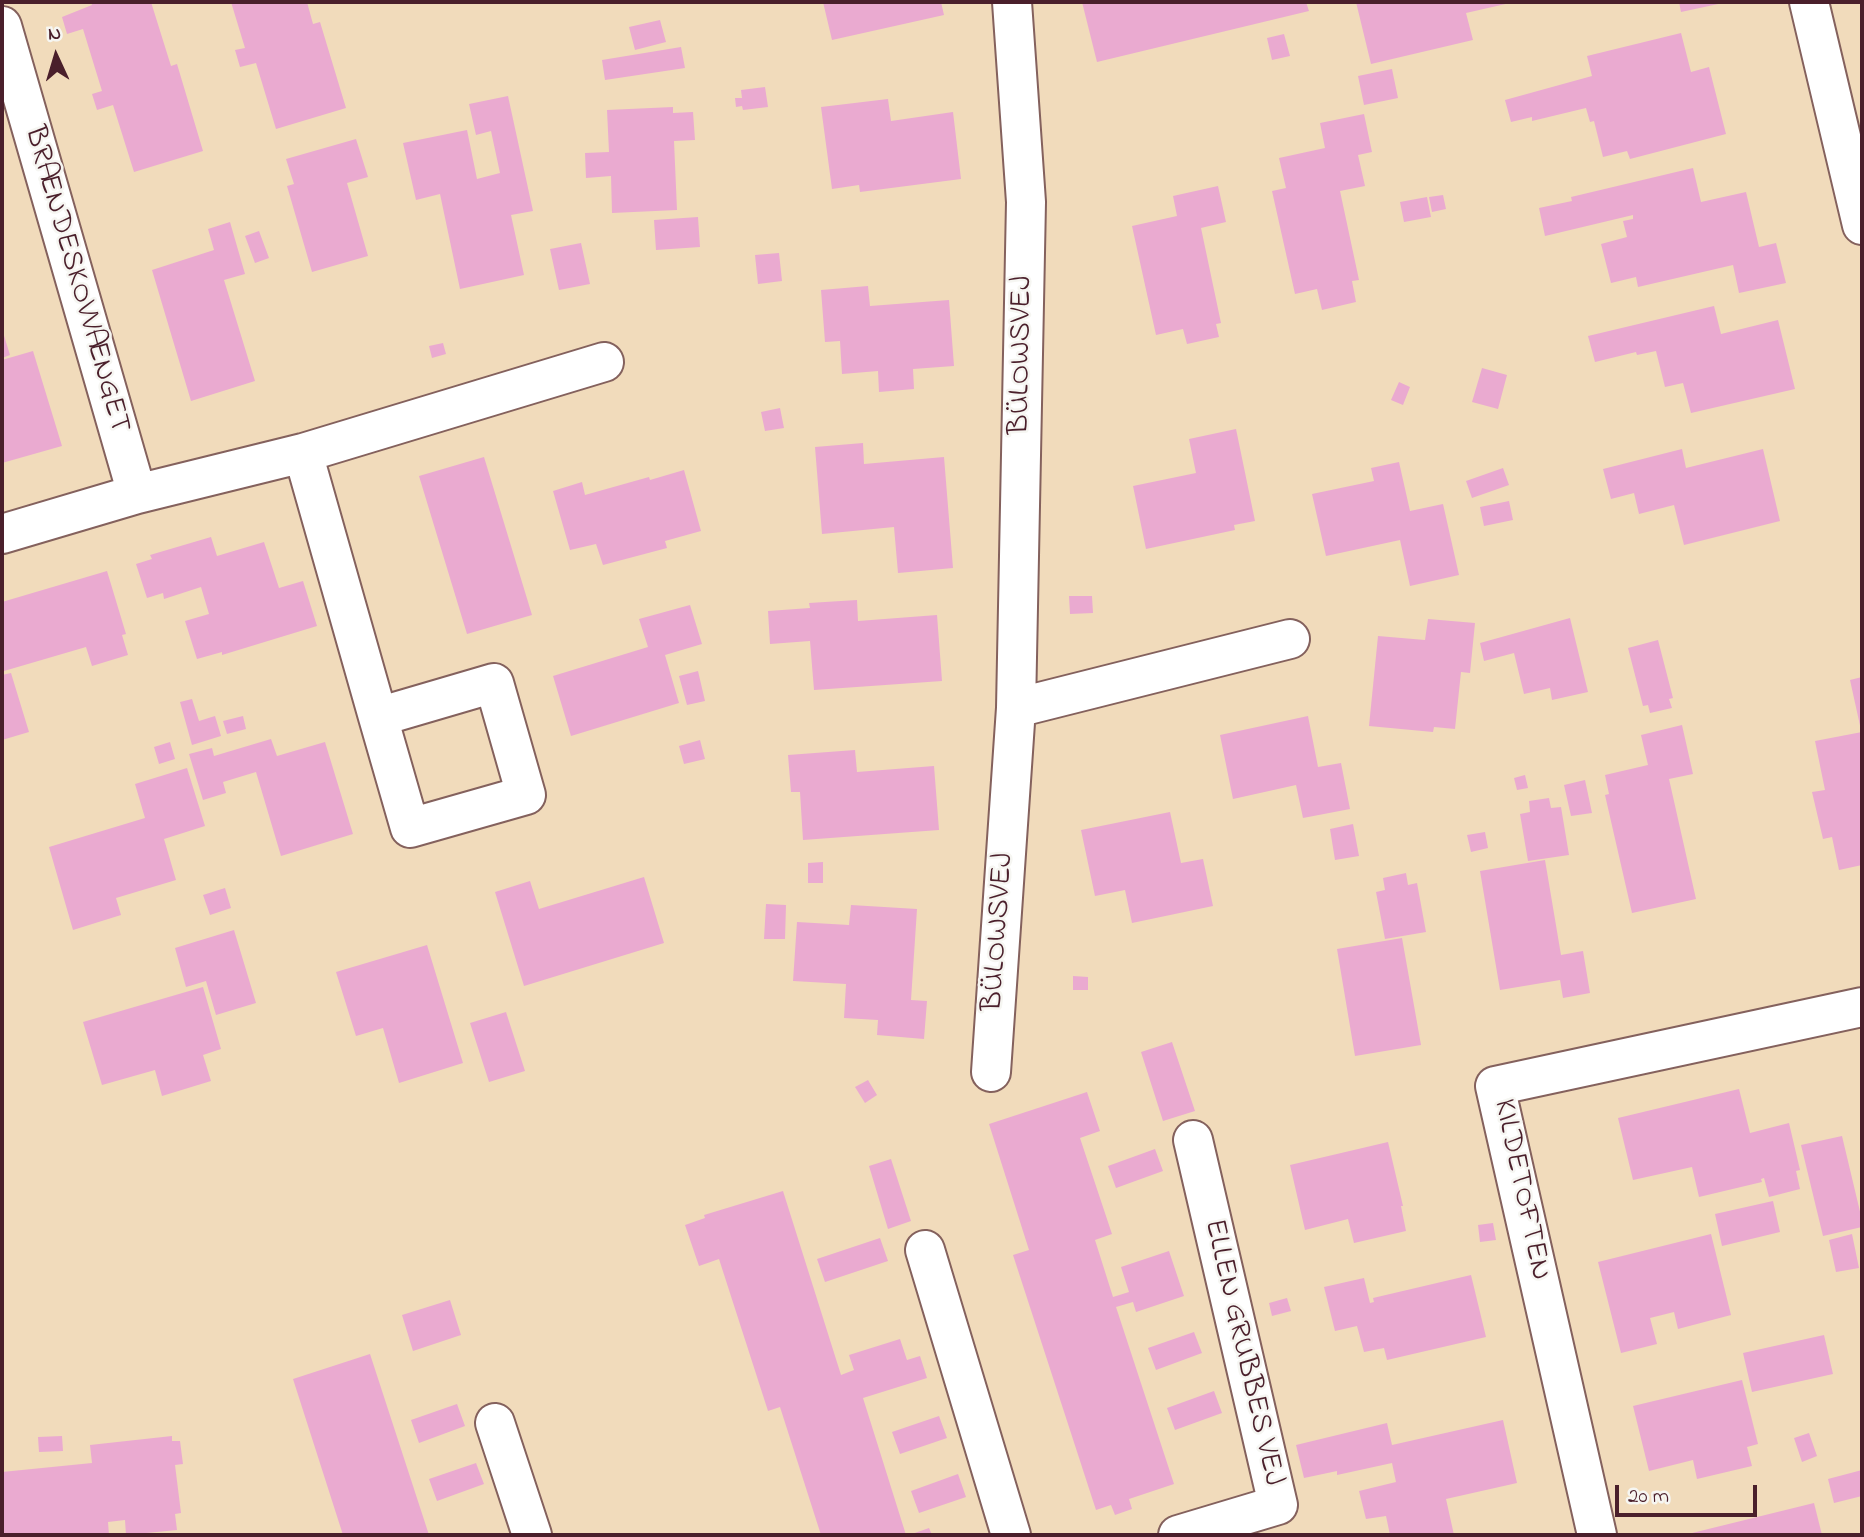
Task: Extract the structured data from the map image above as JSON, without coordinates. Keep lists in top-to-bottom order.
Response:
{
  "streets": {
    "street": [
      "BRÆNDESKOVVÆNGET",
      "BÜLOWSVEJ",
      "KILDETOFTEN",
      "ELLEN GRUBBES VEJ"
    ]
  },
  "scale_bar": "20 m",
  "north": "top"
}
